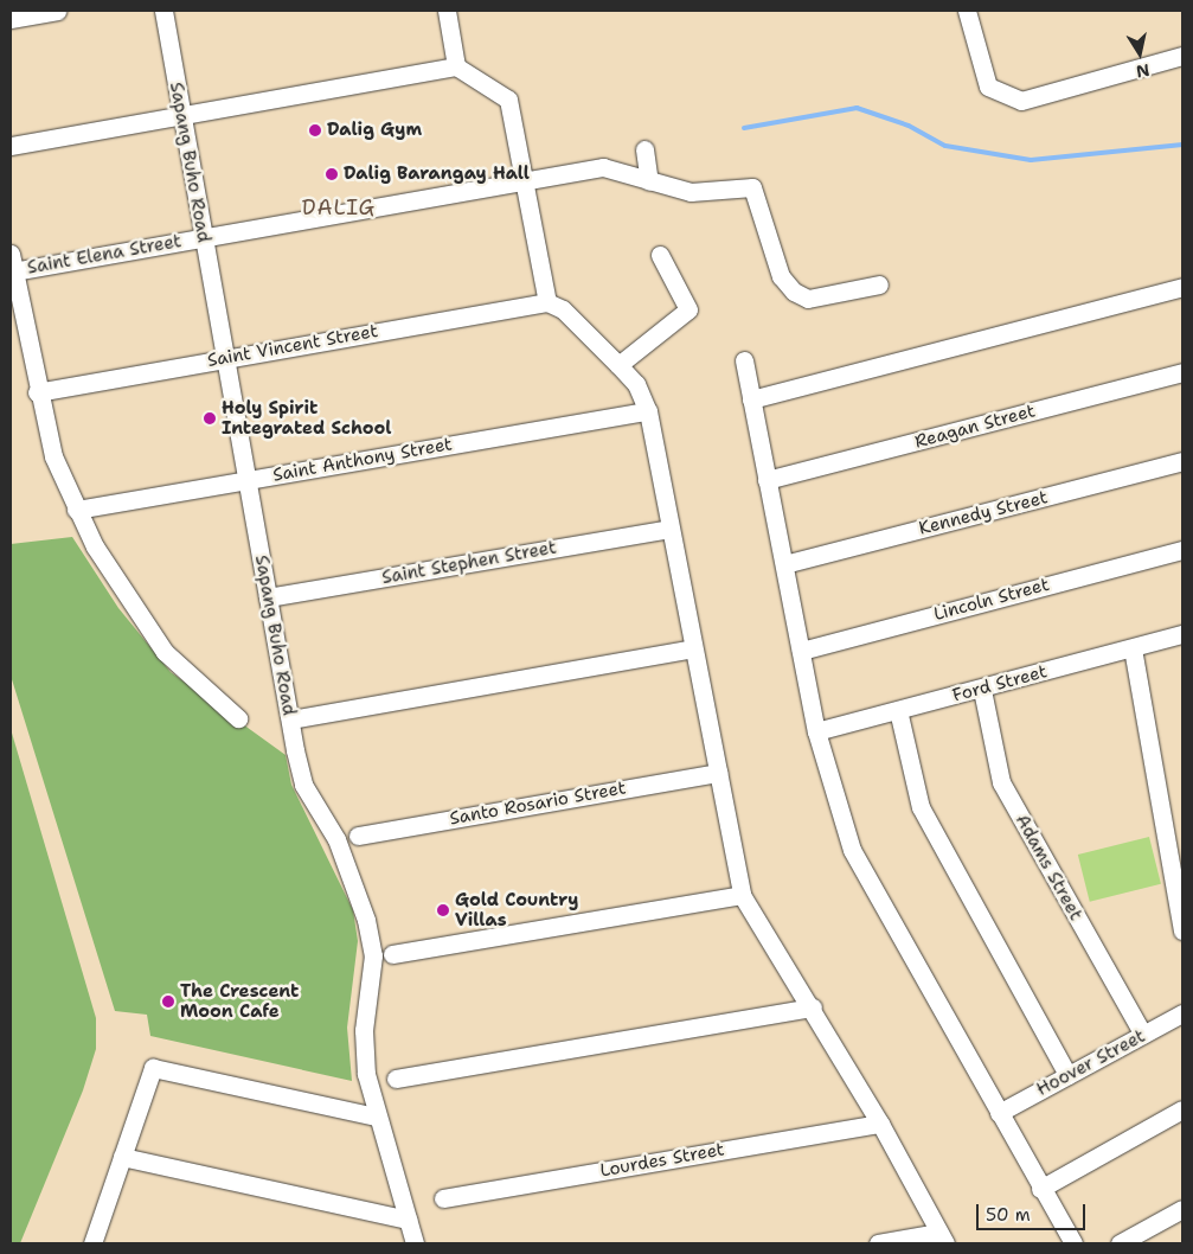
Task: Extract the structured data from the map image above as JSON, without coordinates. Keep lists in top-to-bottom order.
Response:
{
  "streets": {
    "street": [
      "Sapang Buho Road",
      "Saint Elena Street",
      "Saint Vincent Street",
      "Reagan Street",
      "Saint Anthony Street",
      "Kennedy Street",
      "Saint Stephen Street",
      "Lincoln Street",
      "Ford Street",
      "Santo Rosario Street",
      "Adams Street",
      "Hoover Street",
      "Lourdes Street"
    ]
  },
  "crossings": [
    ["Sapang Buho Road", "Saint Elena Street"],
    ["Sapang Buho Road", "Saint Vincent Street"],
    ["Sapang Buho Road", "Saint Anthony Street"],
    ["Sapang Buho Road", "Saint Stephen Street"],
    ["Ford Street", "Adams Street"],
    ["Adams Street", "Hoover Street"]
  ],
  "districts": ["DALIG"],
  "places": [
    "Dalig Gym",
    "Dalig Barangay Hall",
    "Holy Spirit Integrated School",
    "Gold Country Villas",
    "The Crescent Moon Cafe"
  ],
  "scale_bar": "50 m",
  "north": "bottom"
}
